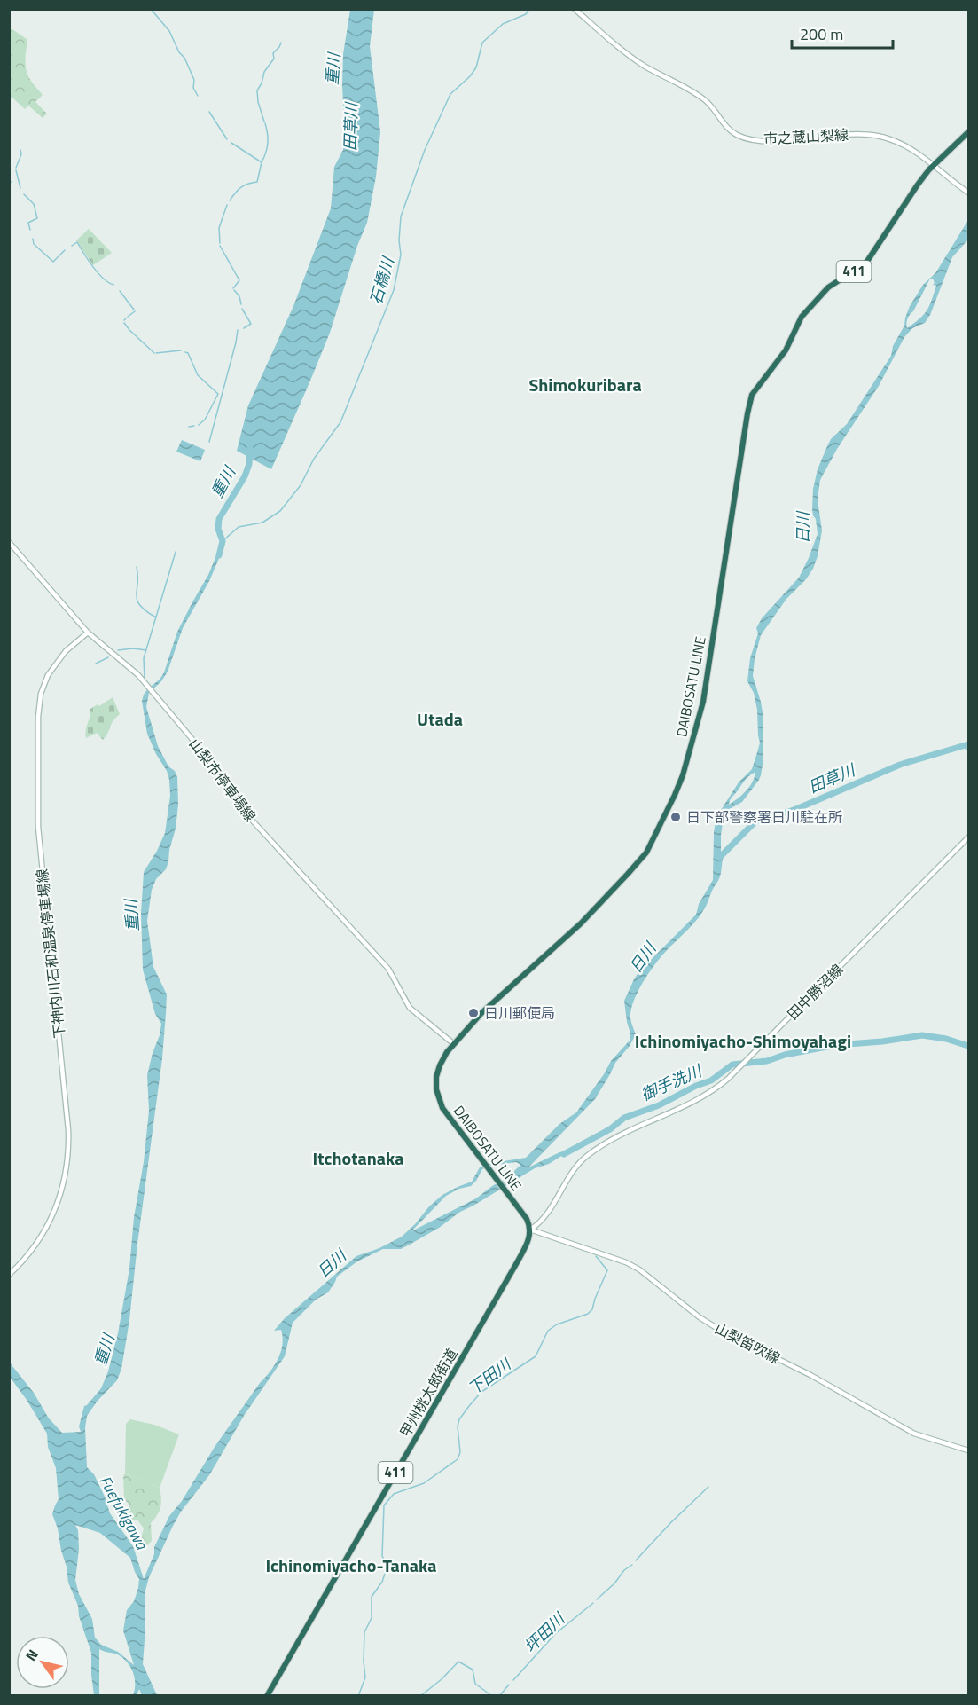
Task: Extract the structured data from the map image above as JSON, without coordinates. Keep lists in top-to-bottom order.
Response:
{
  "streets": {
    "highway": ["411", "DAIBOSATU LINE", "甲州桃太郎街道"],
    "main road": [
      "市之蔵山梨線",
      "山梨市停車場線",
      "下神内川石和温泉停車場線",
      "田中勝沼線",
      "山梨笛吹線"
    ]
  },
  "crossings": [
    ["市之蔵山梨線", "DAIBOSATU LINE"],
    ["DAIBOSATU LINE", "山梨市停車場線"],
    ["DAIBOSATU LINE", "田中勝沼線"],
    ["DAIBOSATU LINE", "山梨笛吹線"],
    ["DAIBOSATU LINE", "甲州桃太郎街道"],
    ["山梨市停車場線", "下神内川石和温泉停車場線"],
    ["田中勝沼線", "山梨笛吹線"],
    ["田中勝沼線", "甲州桃太郎街道"],
    ["山梨笛吹線", "甲州桃太郎街道"]
  ],
  "districts": [
    "Shimokuribara",
    "Utada",
    "Ichinomiyacho-Shimoyahagi",
    "Itchotanaka",
    "Ichinomiyacho-Tanaka"
  ],
  "water": [
    "重川",
    "田草川",
    "石橋川",
    "日川",
    "御手洗川",
    "下田川",
    "Fuefukigawa",
    "坪田川"
  ],
  "places": ["日下部警察署日川駐在所", "日川郵便局"],
  "scale_bar": "200 m",
  "north": "top left"
}
